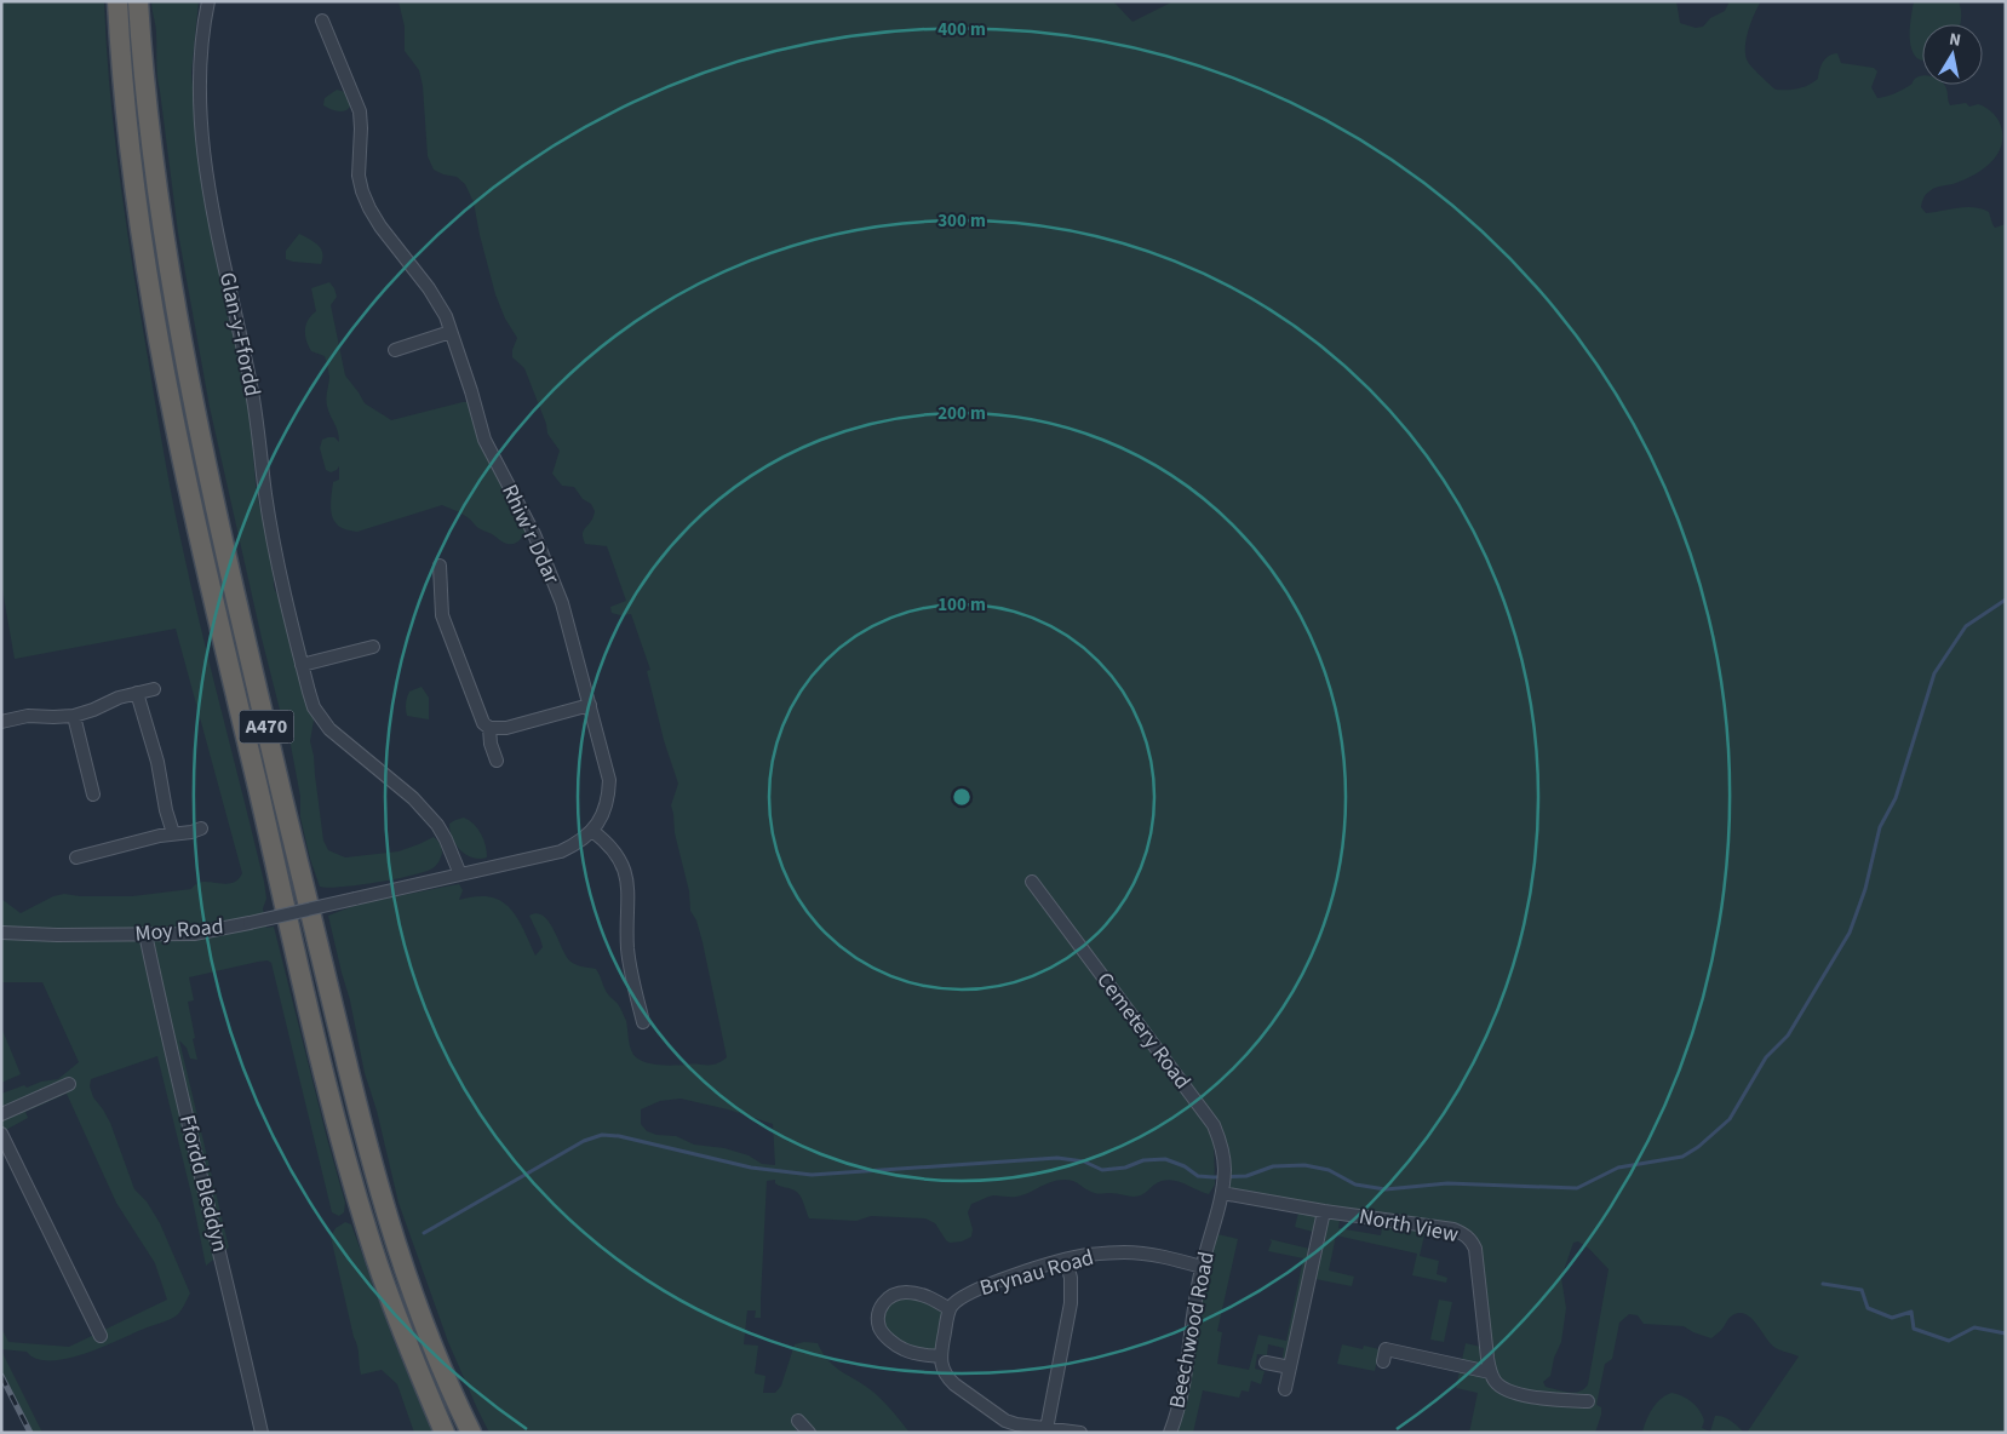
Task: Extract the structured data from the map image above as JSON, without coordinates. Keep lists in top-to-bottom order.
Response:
{
  "streets": {
    "highway": ["A470"],
    "street": [
      "Glan-y-Ffordd",
      "Rhiw'r Ddar",
      "Moy Road",
      "Cemetery Road",
      "Ffordd Bleddyn",
      "North View",
      "Brynau Road",
      "Beechwood Road"
    ]
  },
  "crossings": [
    ["Glan-y-Ffordd", "Rhiw'r Ddar"],
    ["Rhiw'r Ddar", "Moy Road"],
    ["Moy Road", "Ffordd Bleddyn"],
    ["Cemetery Road", "North View"],
    ["Cemetery Road", "Beechwood Road"],
    ["North View", "Beechwood Road"],
    ["Brynau Road", "Beechwood Road"]
  ],
  "north": "top",
  "rings": [
    "400 m",
    "300 m",
    "200 m",
    "100 m"
  ]
}
